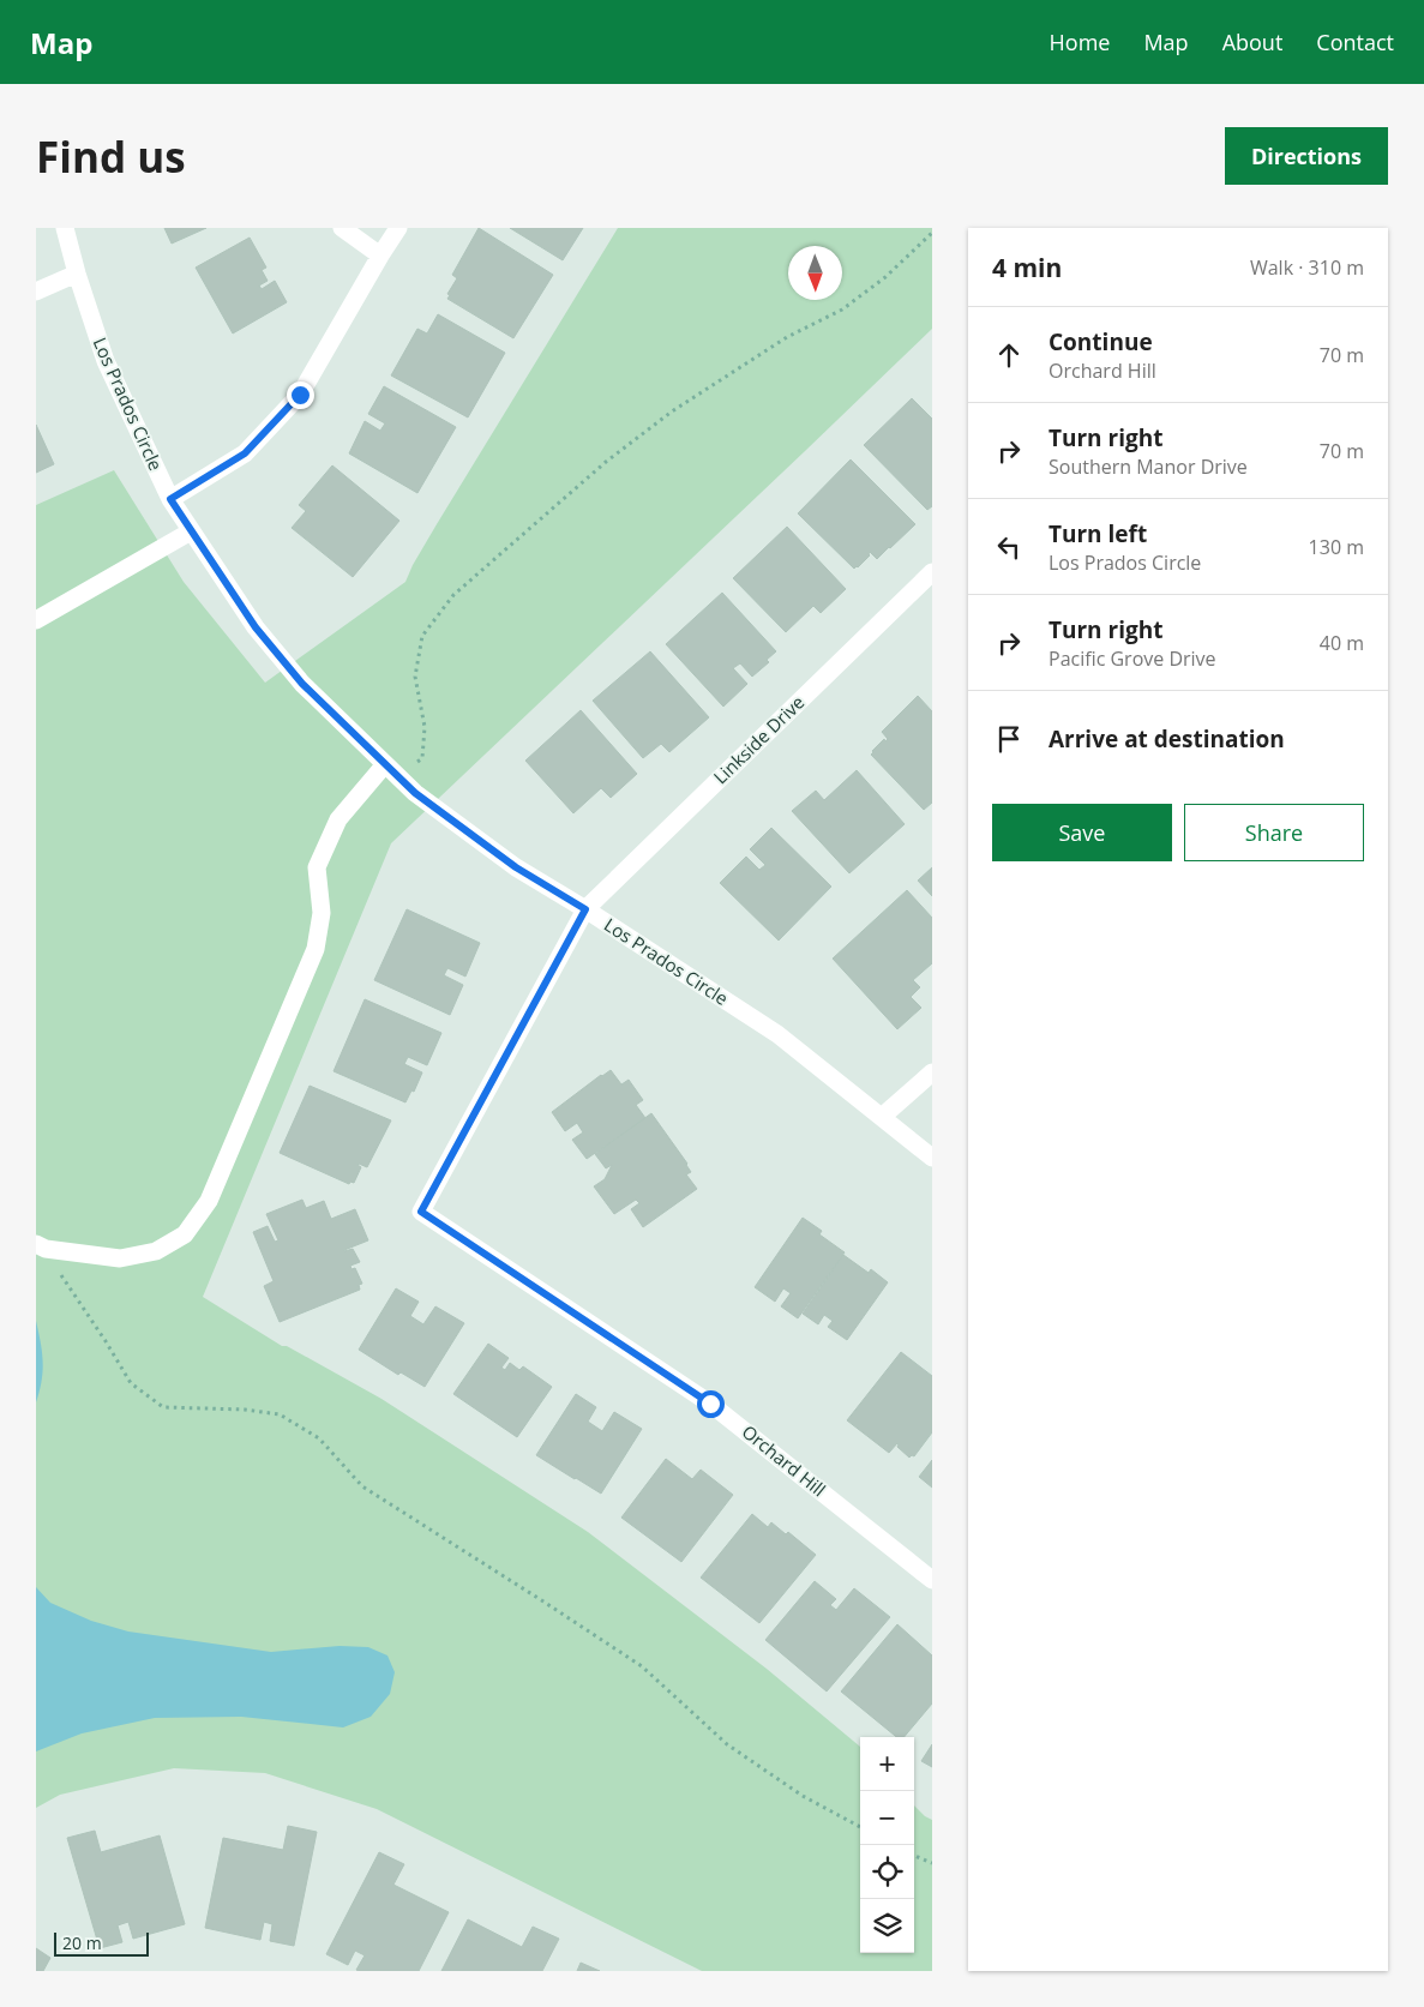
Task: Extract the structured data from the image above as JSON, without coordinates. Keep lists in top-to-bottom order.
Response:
{
  "streets": {
    "street": ["Los Prados Circle", "Linkside Drive", "Orchard Hill"]
  },
  "crossings": [
    ["Los Prados Circle", "Linkside Drive"],
    ["Linkside Drive", "Orchard Hill"]
  ],
  "scale_bar": "20 m",
  "north": "bottom",
  "page": {
    "header": "Map",
    "nav": [
      "Home",
      "Map",
      "About",
      "Contact"
    ],
    "buttons": [
      "Directions",
      ["Save", "Share"]
    ],
    "title": "Find us",
    "heading": ["4 min", "Walk · 310 m"],
    "list": [
      ["Continue", "Orchard Hill", "70 m"],
      ["Turn right", "Southern Manor Drive", "70 m"],
      ["Turn left", "Los Prados Circle", "130 m"],
      ["Turn right", "Pacific Grove Drive", "40 m"],
      "Arrive at destination"
    ],
    "map_buttons": ["+", "−"],
    "scale": "20 m"
  }
}
